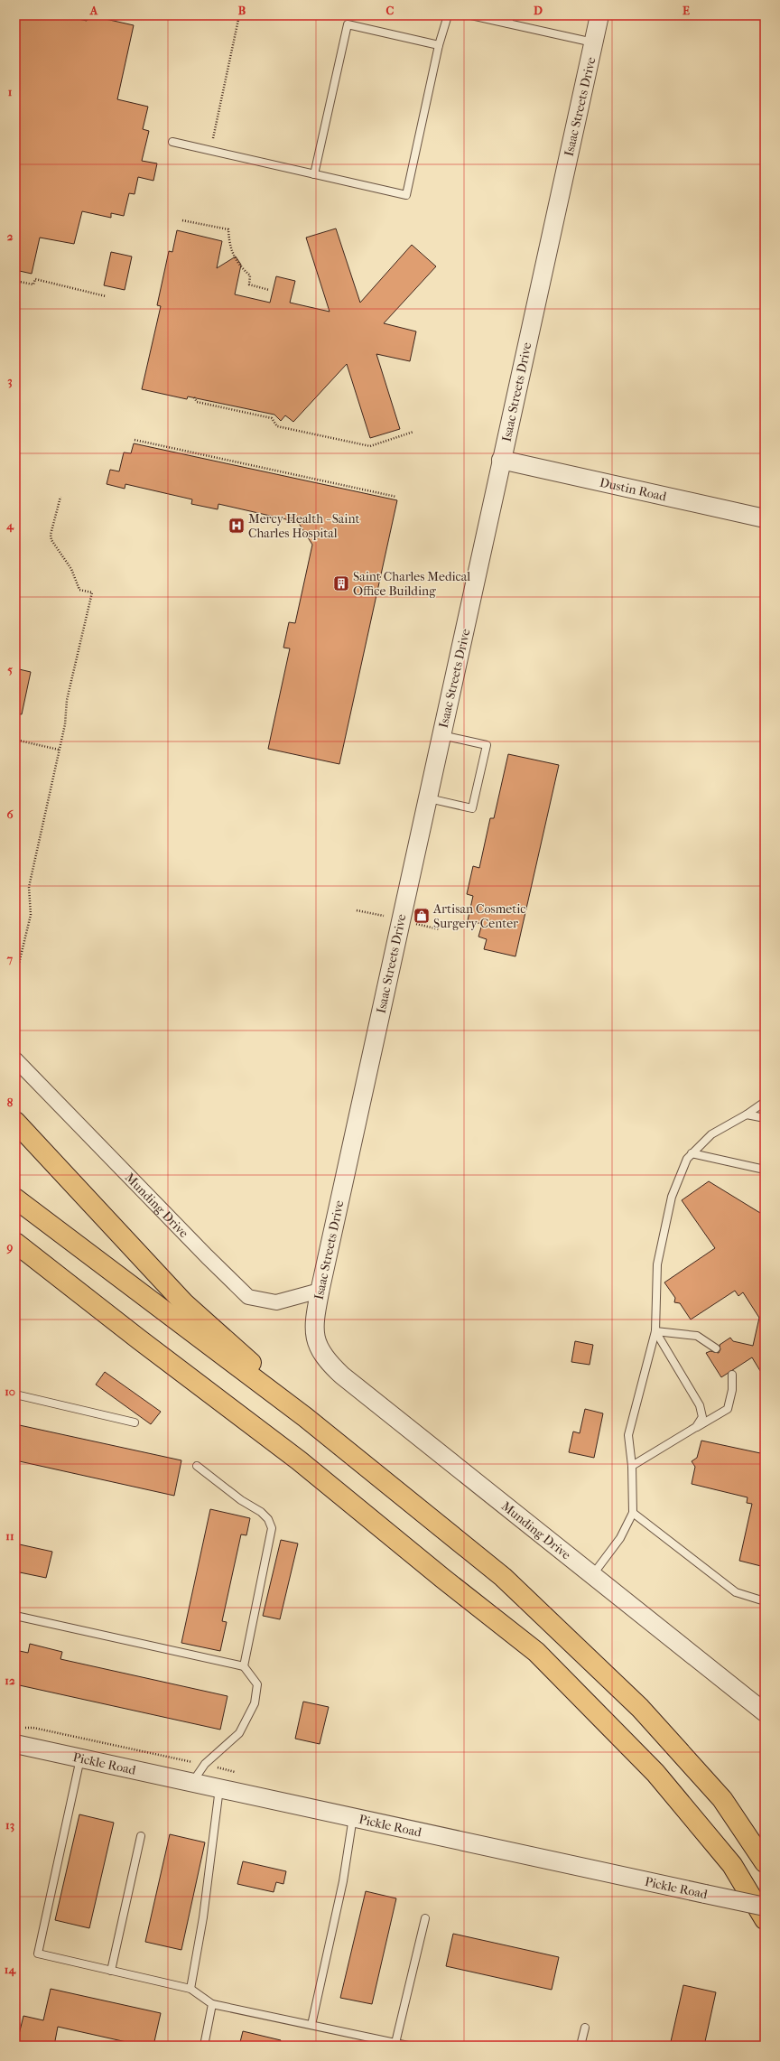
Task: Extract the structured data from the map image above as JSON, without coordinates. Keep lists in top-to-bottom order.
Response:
{
  "streets": {
    "street": [
      "Isaac Streets Drive",
      "Dustin Road",
      "Munding Drive",
      "Pickle Road"
    ]
  },
  "crossings": [
    ["Isaac Streets Drive", "Dustin Road"],
    ["Isaac Streets Drive", "Munding Drive"]
  ],
  "places": {
    "hospital": ["Mercy Health - Saint Charles Hospital"],
    "building": ["Saint Charles Medical Office Building"],
    "shop": ["Artisan Cosmetic Surgery Center"]
  },
  "grid": {
    "columns": [
      "A",
      "B",
      "C",
      "D",
      "E"
    ],
    "rows": [
      "1",
      "2",
      "3",
      "4",
      "5",
      "6",
      "7",
      "8",
      "9",
      "10",
      "11",
      "12",
      "13",
      "14"
    ]
  }
}
